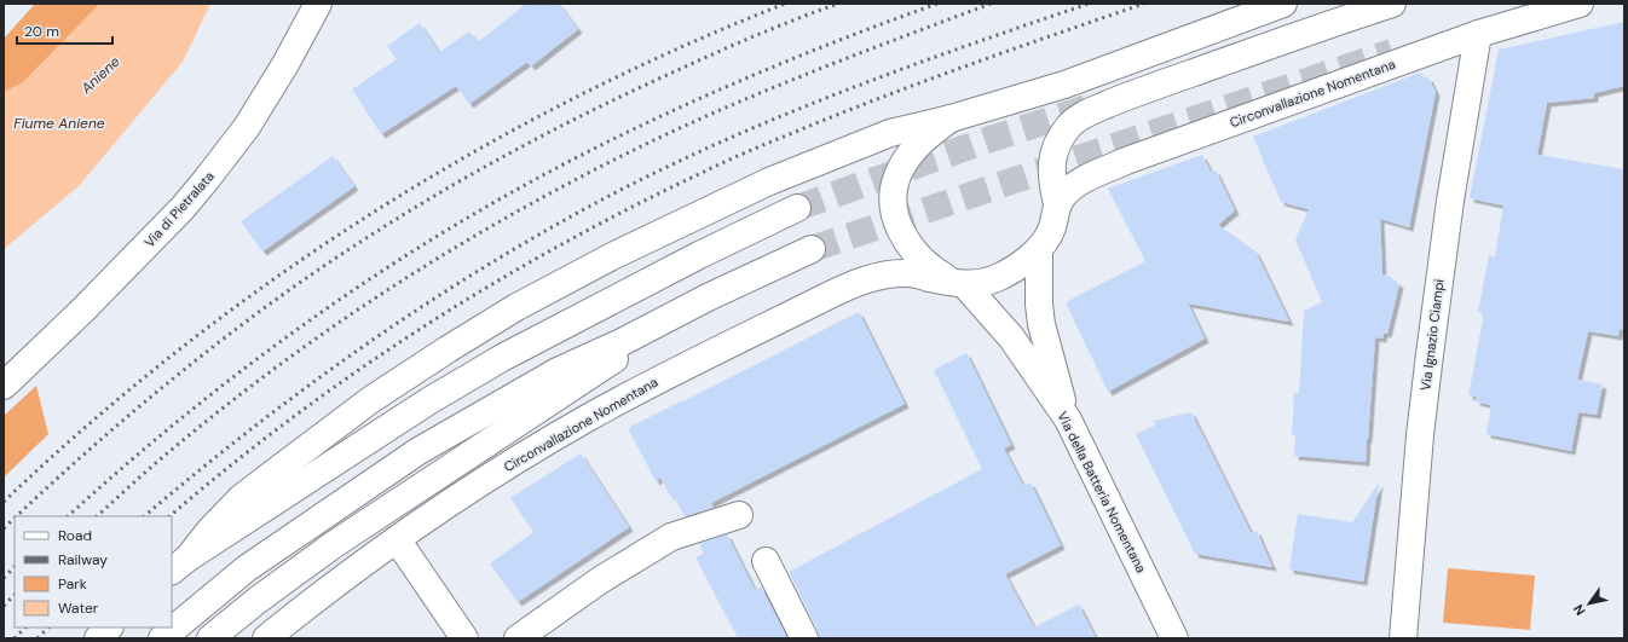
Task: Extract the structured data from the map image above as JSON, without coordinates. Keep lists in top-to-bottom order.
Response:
{
  "streets": {
    "main road": [
      "Circonvallazione Nomentana",
      "Via di Pietralata",
      "Via Ignazio Ciampi",
      "Via della Batteria Nomentana"
    ]
  },
  "crossings": [
    ["Circonvallazione Nomentana", "Via Ignazio Ciampi"],
    ["Circonvallazione Nomentana", "Via della Batteria Nomentana"]
  ],
  "water": ["Aniene", "Fiume Aniene"],
  "legend": [
    "Road",
    "Railway",
    "Park",
    "Water"
  ],
  "scale_bar": "20 m",
  "north": "bottom left"
}
